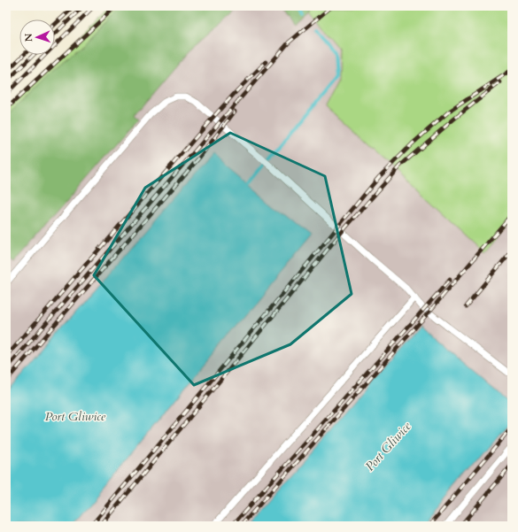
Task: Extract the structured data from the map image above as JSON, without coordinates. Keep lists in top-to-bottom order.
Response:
{
  "water": ["Port Gliwice"],
  "north": "left"
}
